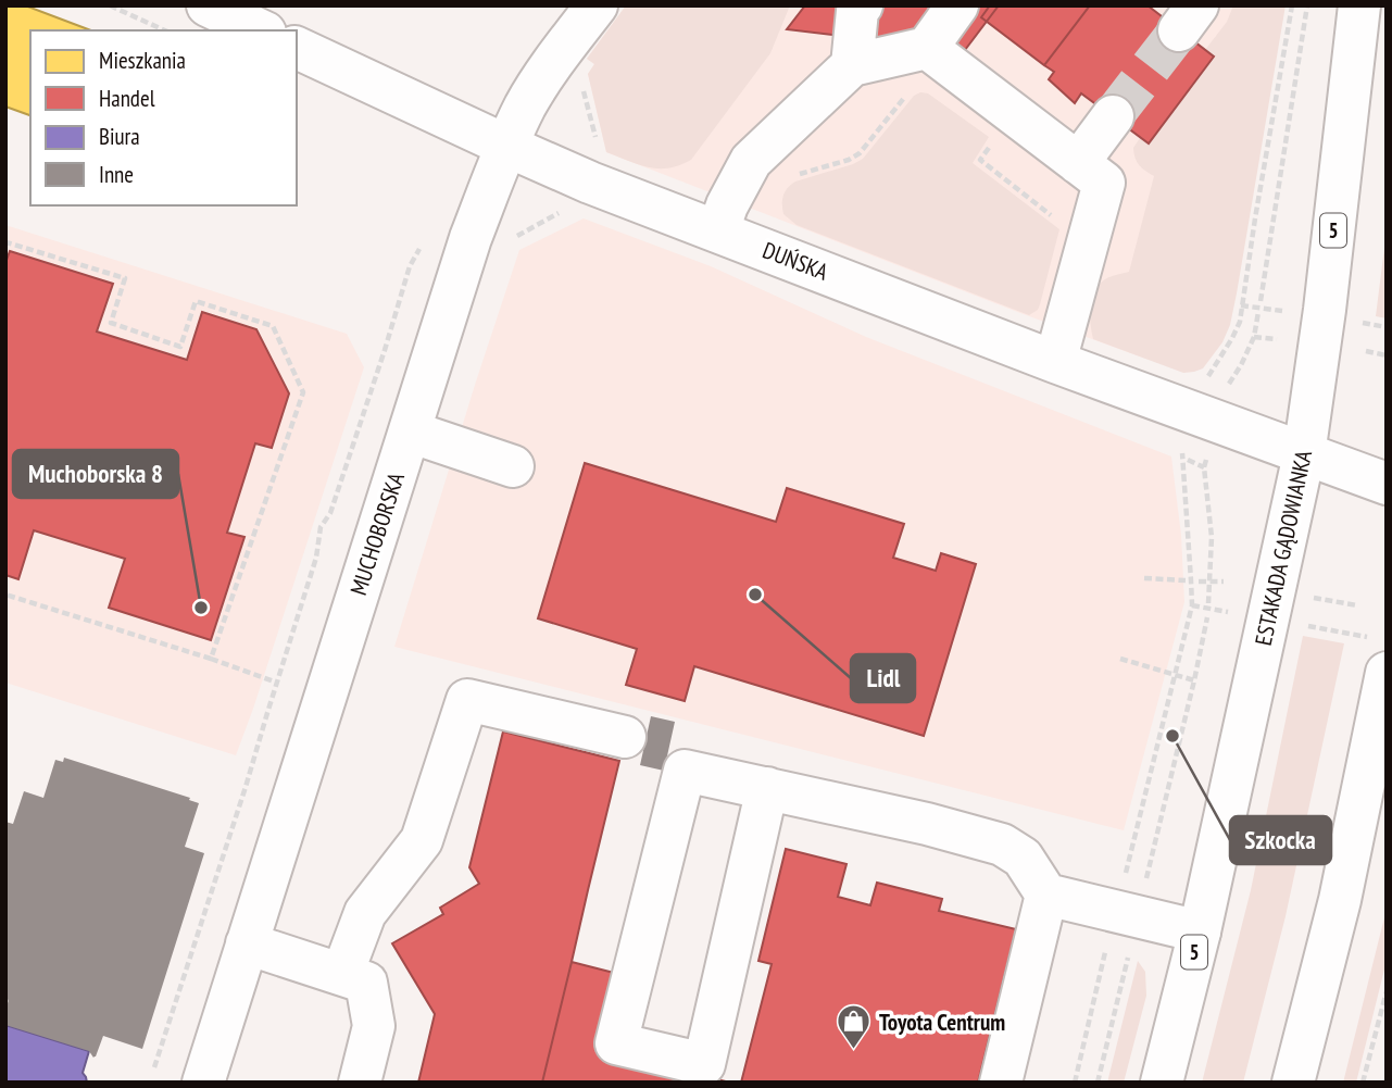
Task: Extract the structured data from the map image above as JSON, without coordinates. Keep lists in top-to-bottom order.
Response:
{
  "streets": {
    "street": [
      "5",
      "DUŃSKA",
      "MUCHOBORSKA",
      "ESTAKADA GĄDOWIANKA"
    ]
  },
  "crossings": [
    ["DUŃSKA", "MUCHOBORSKA"],
    ["DUŃSKA", "ESTAKADA GĄDOWIANKA"]
  ],
  "places": {
    "other": ["Lidl", "Muchoborska 8", "Szkocka"],
    "shop": ["Toyota Centrum"]
  },
  "legend": [
    "Mieszkania",
    "Handel",
    "Biura",
    "Inne"
  ]
}
